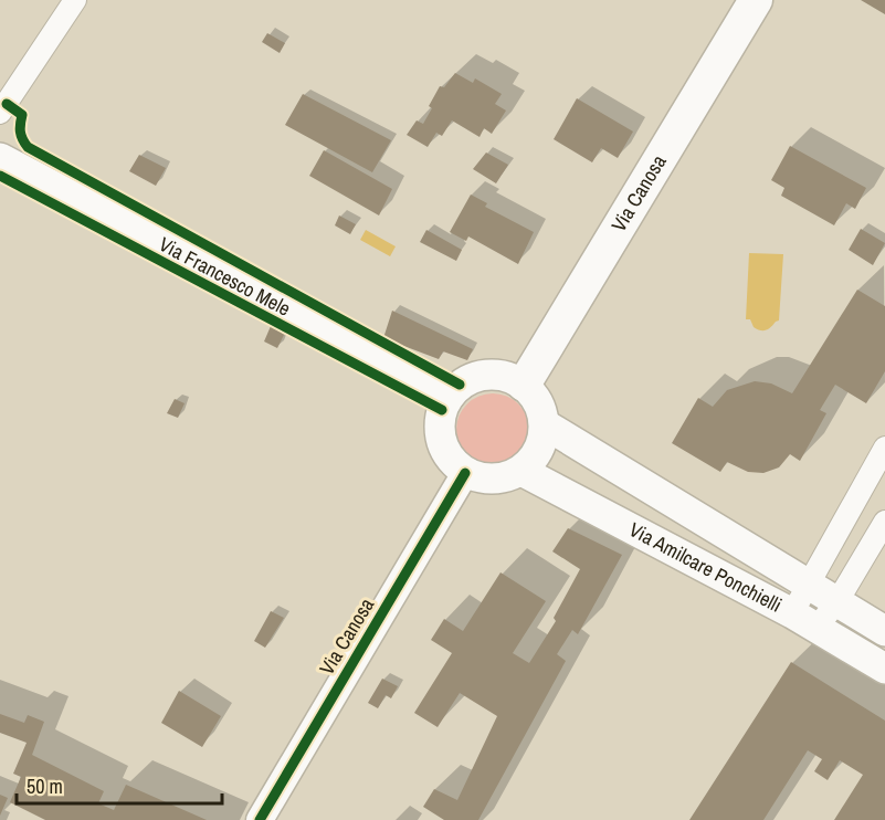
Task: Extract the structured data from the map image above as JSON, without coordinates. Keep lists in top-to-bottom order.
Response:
{
  "streets": {
    "main road": ["Via Canosa", "Via Francesco Mele", "Via Amilcare Ponchielli"]
  },
  "crossings": [
    ["Via Canosa", "Via Francesco Mele"],
    ["Via Canosa", "Via Amilcare Ponchielli"],
    ["Via Francesco Mele", "Via Amilcare Ponchielli"]
  ],
  "scale_bar": "50 m"
}
